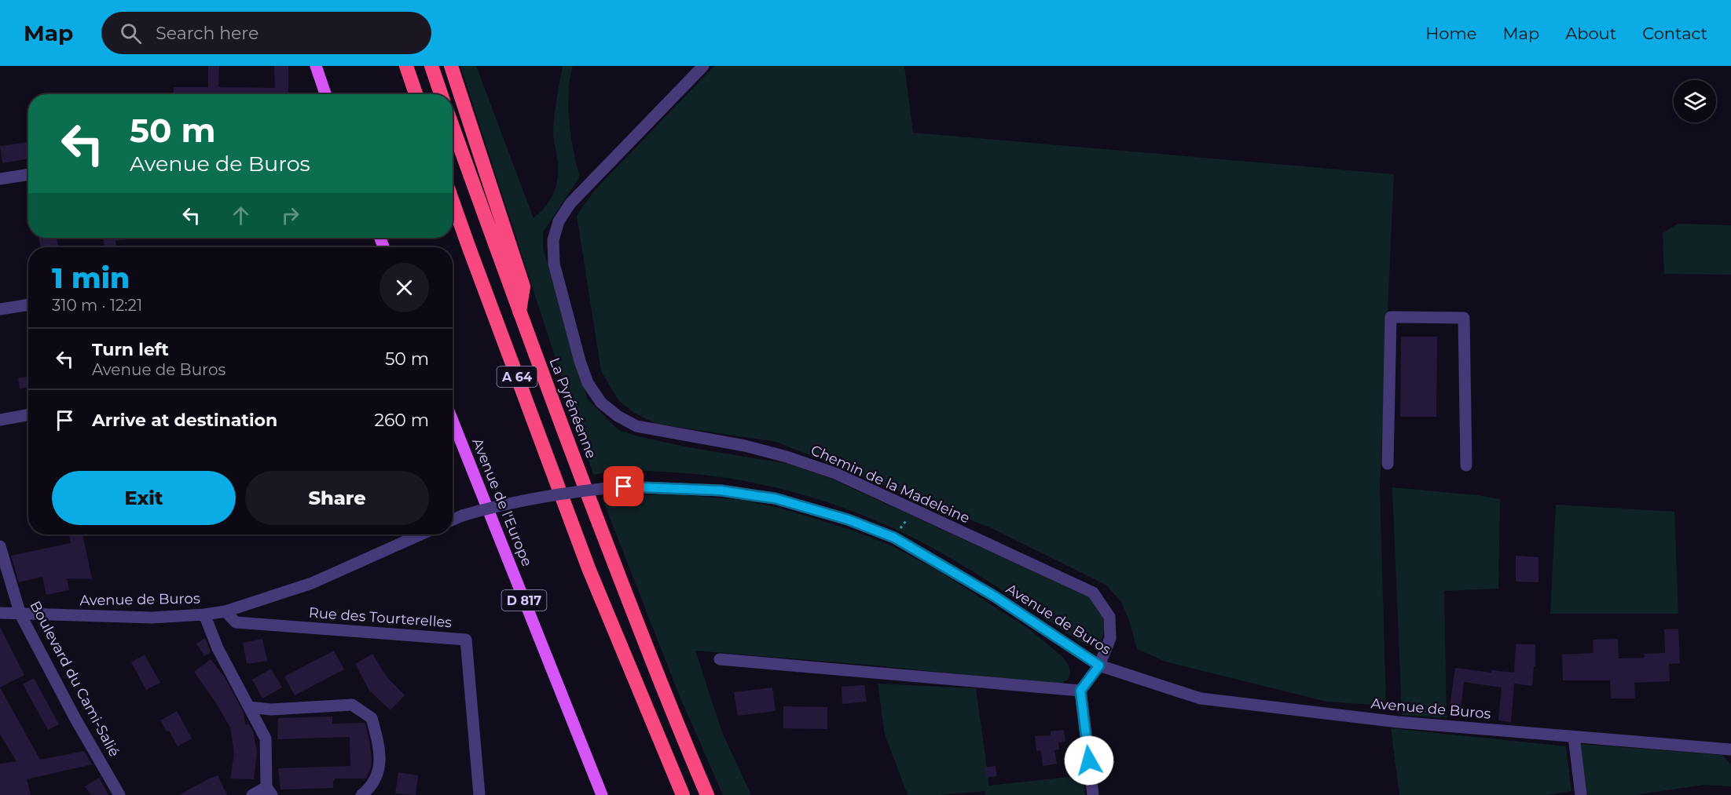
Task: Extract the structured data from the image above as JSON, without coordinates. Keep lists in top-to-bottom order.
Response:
{
  "streets": {
    "highway": ["A 64", "La Pyrénéenne"],
    "main road": ["Avenue de l'Europe", "D 817"],
    "street": [
      "Chemin de la Madeleine",
      "Avenue de Buros",
      "Rue des Tourterelles",
      "Boulevard du Cami-Salié"
    ]
  },
  "crossings": [
    ["Chemin de la Madeleine", "Avenue de Buros"],
    ["Avenue de Buros", "Rue des Tourterelles"],
    ["Avenue de Buros", "Boulevard du Cami-Salié"]
  ],
  "page": {
    "header": "Map",
    "search": "Search here",
    "nav": [
      "Home",
      "Map",
      "About",
      "Contact"
    ],
    "turn": ["50 m", "Avenue de Buros"],
    "heading": ["1 min", "310 m · 12:21"],
    "list": [
      {
        "name": "Turn left",
        "note": "Avenue de Buros",
        "value": "50 m"
      },
      {
        "name": "Arrive at destination",
        "value": "260 m"
      }
    ],
    "buttons": ["Exit", "Share"]
  }
}
